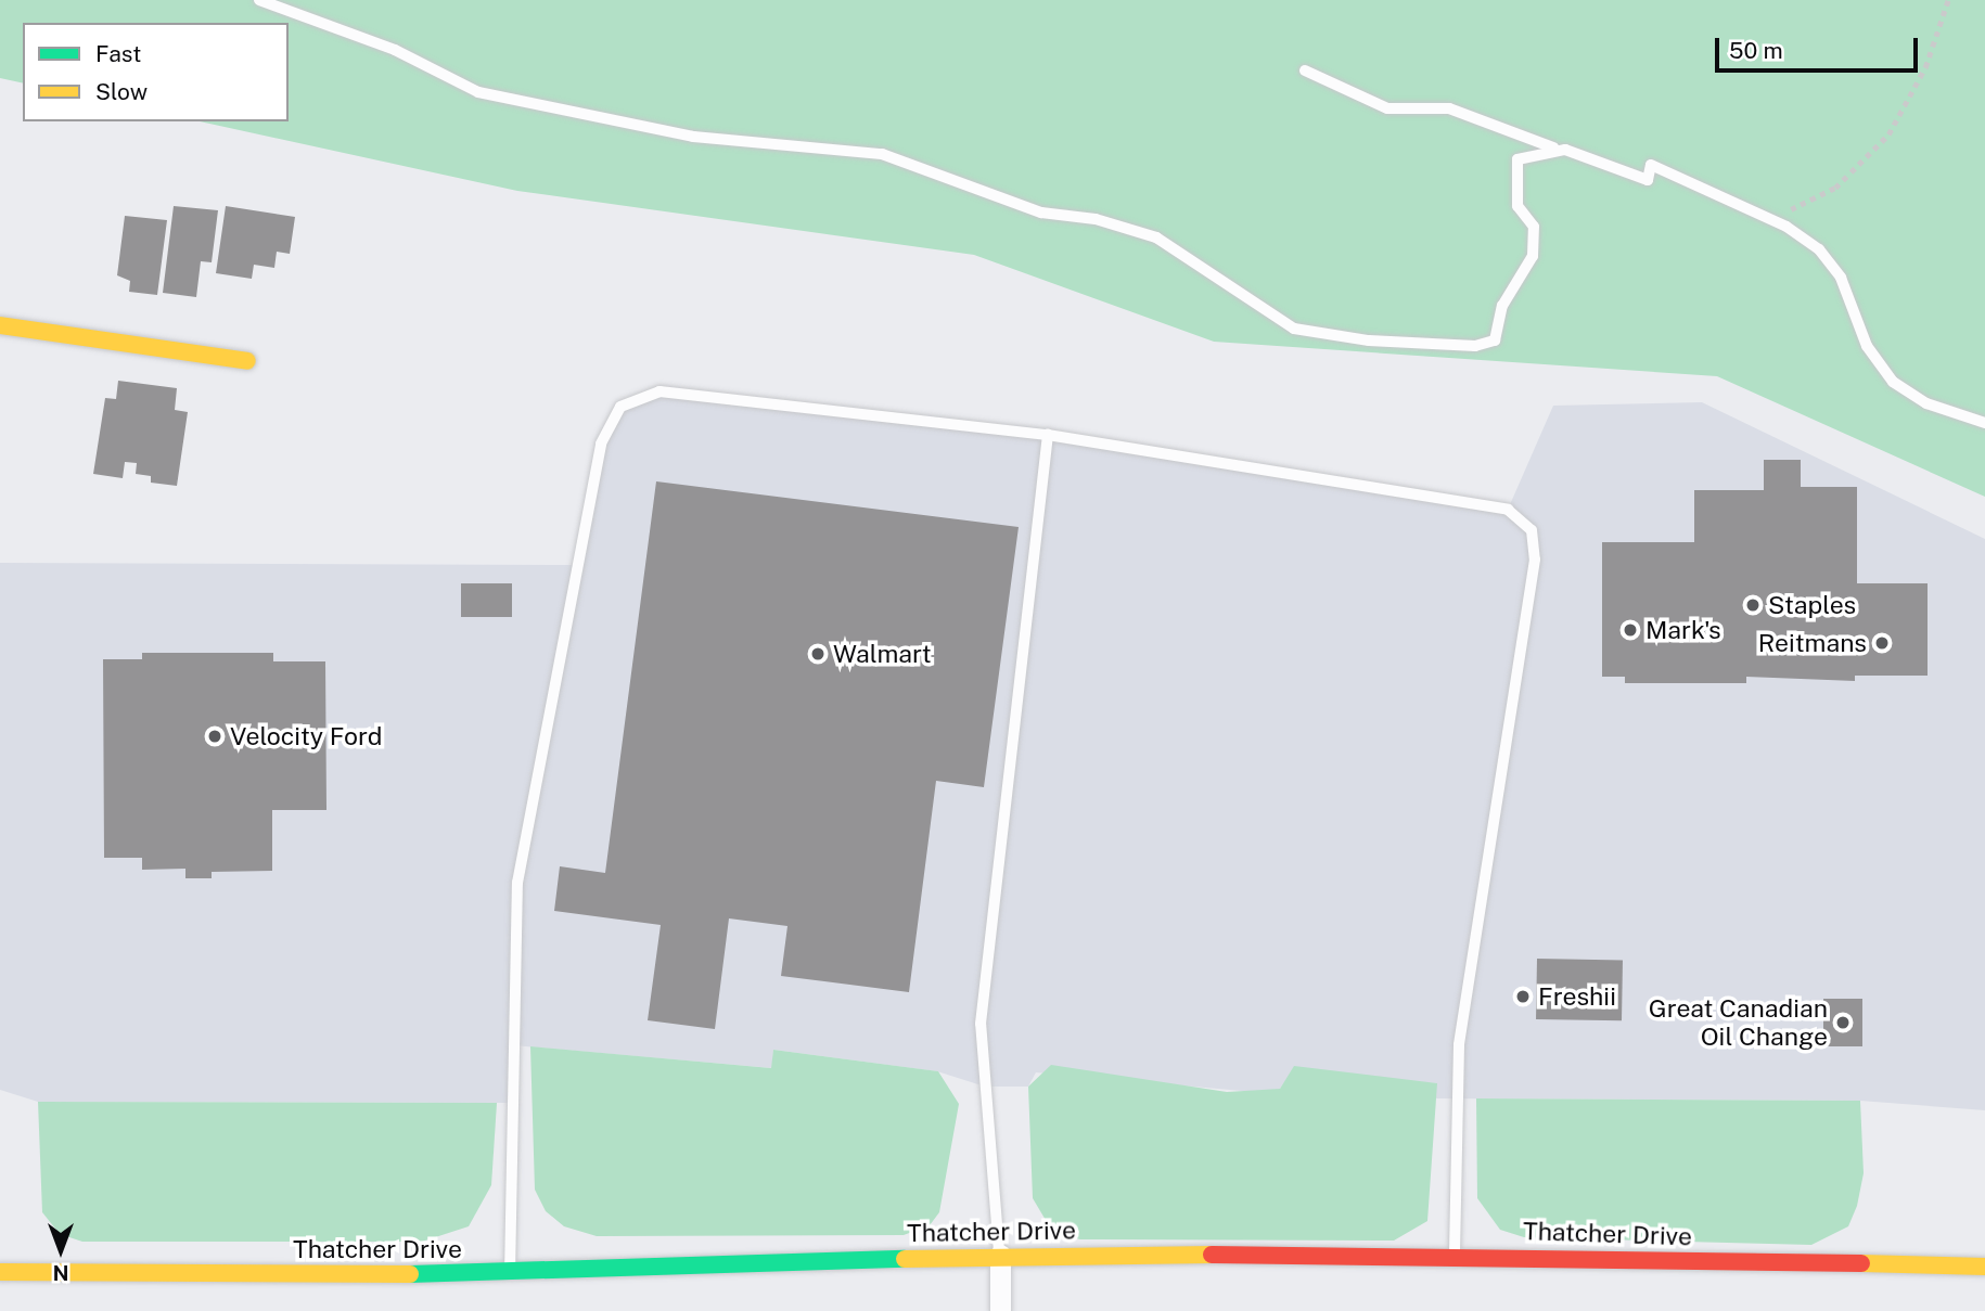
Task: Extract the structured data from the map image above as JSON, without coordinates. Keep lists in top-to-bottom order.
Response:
{
  "streets": {
    "main road": ["Thatcher Drive"]
  },
  "places": [
    "Staples",
    "Mark's",
    "Reitmans",
    "Walmart",
    "Velocity Ford",
    "Freshii",
    "Great Canadian Oil Change"
  ],
  "legend": ["Fast", "Slow"],
  "scale_bar": "50 m",
  "north": "bottom"
}
